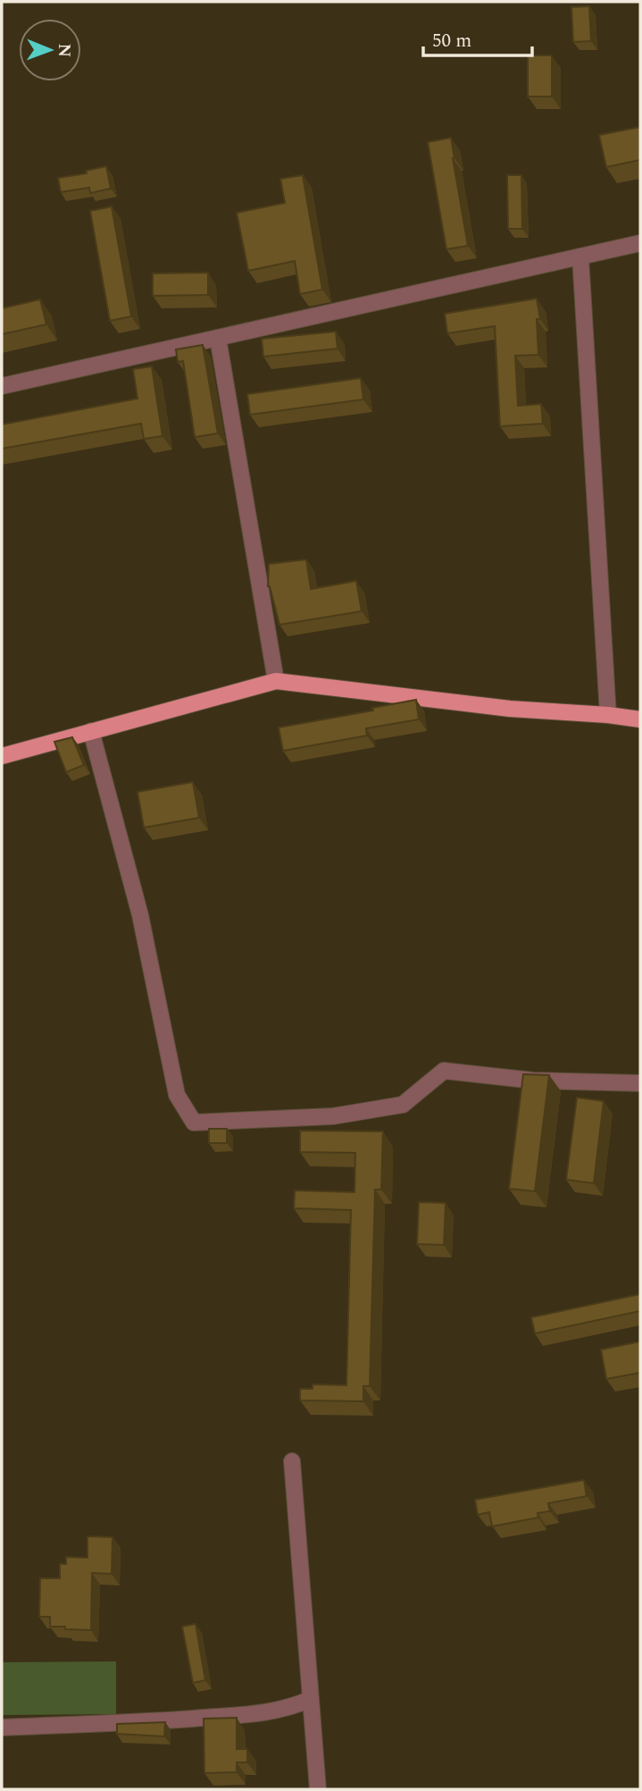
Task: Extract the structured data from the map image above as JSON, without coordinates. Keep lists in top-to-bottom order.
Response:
{
  "scale_bar": "50 m",
  "north": "right"
}
